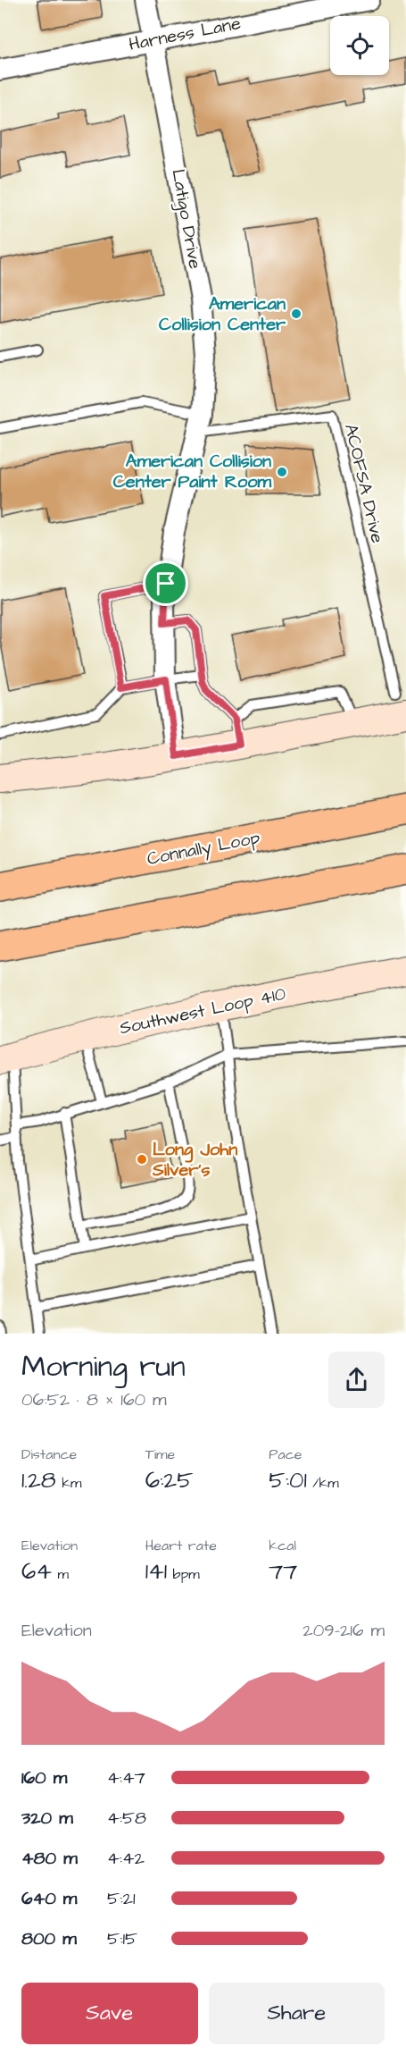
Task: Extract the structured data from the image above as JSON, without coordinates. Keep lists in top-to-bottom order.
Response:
{
  "streets": {
    "highway": ["Connally Loop"],
    "main road": ["Southwest Loop 410"],
    "street": ["Harness Lane", "Latigo Drive"],
    "lane": ["ACOFSA Drive"]
  },
  "crossings": [
    ["Harness Lane", "Latigo Drive"],
    ["Latigo Drive", "ACOFSA Drive"]
  ],
  "places": ["American Collision Center", "American Collision Center Paint Room", "Long John Silver's"],
  "page": {
    "heading": ["Morning run", "06:52 · 8 × 160 m"],
    "stats": [
      ["Distance", "1.28 km"],
      ["Time", "6:25"],
      ["Pace", "5:01 /km"],
      ["Elevation", "64 m"],
      ["Heart rate", "141 bpm"],
      ["kcal", "77"]
    ],
    "chart": ["Elevation", "209–216 m"],
    "list": [
      {
        "name": "160 m",
        "note": "4:47"
      },
      {
        "name": "320 m",
        "note": "4:58"
      },
      {
        "name": "480 m",
        "note": "4:42"
      },
      {
        "name": "640 m",
        "note": "5:21"
      },
      {
        "name": "800 m",
        "note": "5:15"
      }
    ],
    "buttons": ["Save", "Share"]
  }
}
